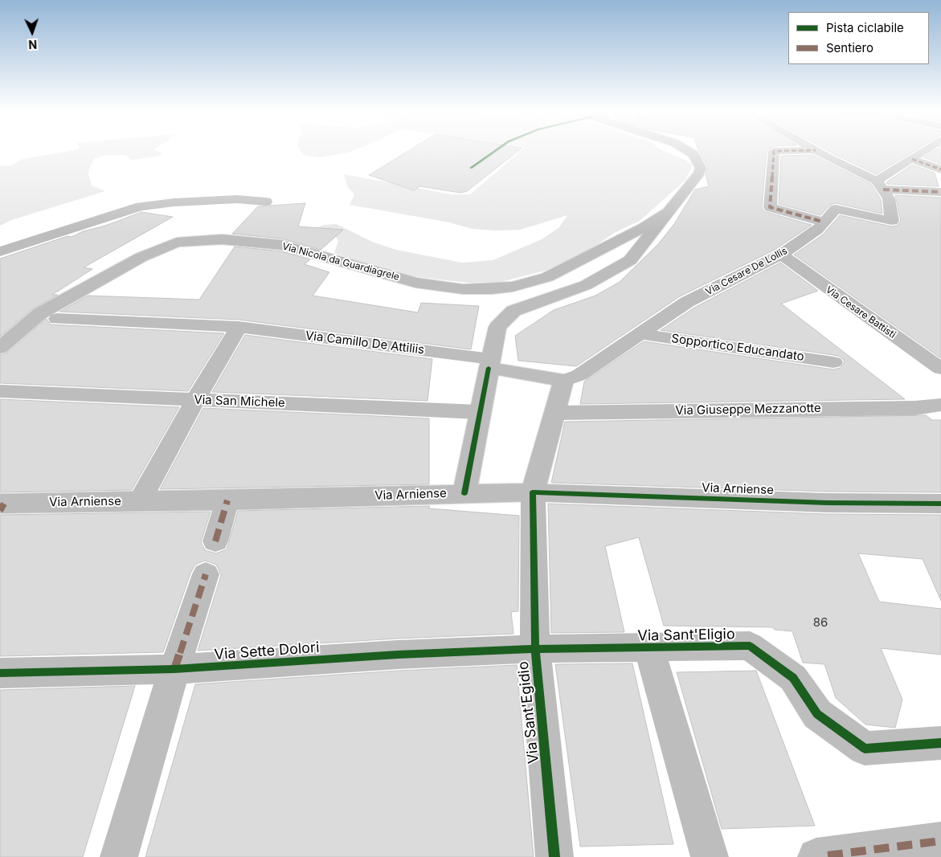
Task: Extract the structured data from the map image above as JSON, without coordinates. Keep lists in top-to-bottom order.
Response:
{
  "streets": {
    "street": [
      "Via Nicola da Guardiagrele",
      "Via Cesare De Lollis",
      "Via Cesare Battisti",
      "Via Camillo De Attiliis",
      "Sopportico Educandato",
      "Via San Michele",
      "Via Giuseppe Mezzanotte",
      "Via Arniense",
      "Via Sant'Eligio",
      "Via Sette Dolori",
      "Via Sant'Egidio"
    ]
  },
  "crossings": [
    ["Via Cesare De Lollis", "Via Cesare Battisti"],
    ["Via Cesare De Lollis", "Via Camillo De Attiliis"],
    ["Via Cesare De Lollis", "Sopportico Educandato"],
    ["Via Cesare De Lollis", "Via Sant'Egidio"],
    ["Via Camillo De Attiliis", "Via Sant'Egidio"],
    ["Via Giuseppe Mezzanotte", "Via Sant'Egidio"],
    ["Via Arniense", "Via Sant'Egidio"],
    ["Via Sant'Eligio", "Via Sette Dolori"],
    ["Via Sant'Eligio", "Via Sant'Egidio"],
    ["Via Sette Dolori", "Via Sant'Egidio"]
  ],
  "house_numbers": ["86"],
  "legend": ["Pista ciclabile", "Sentiero"],
  "north": "bottom"
}
